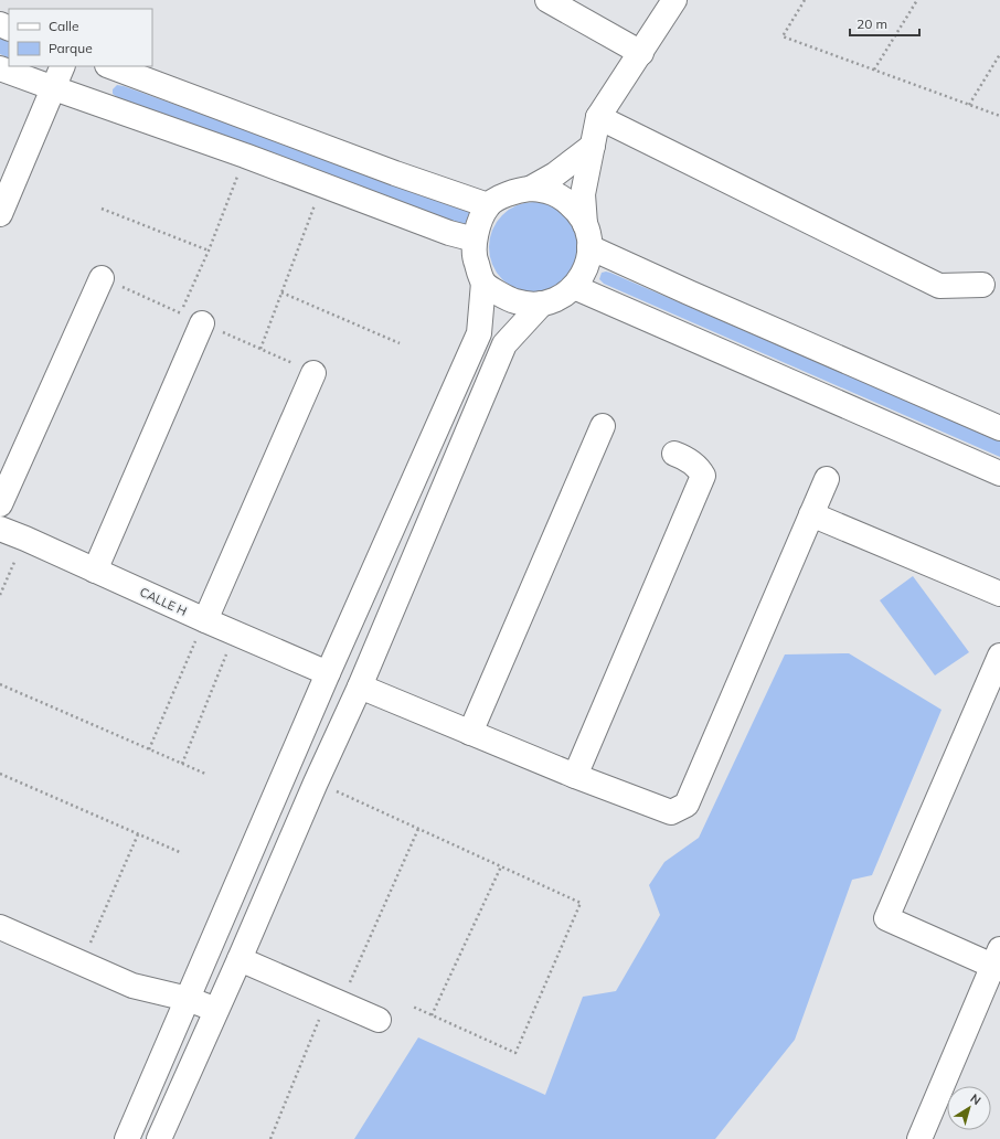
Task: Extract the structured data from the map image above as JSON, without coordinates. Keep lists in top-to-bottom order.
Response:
{
  "streets": {
    "street": ["CALLE H"]
  },
  "legend": ["Calle", "Parque"],
  "scale_bar": "20 m",
  "north": "top right"
}
